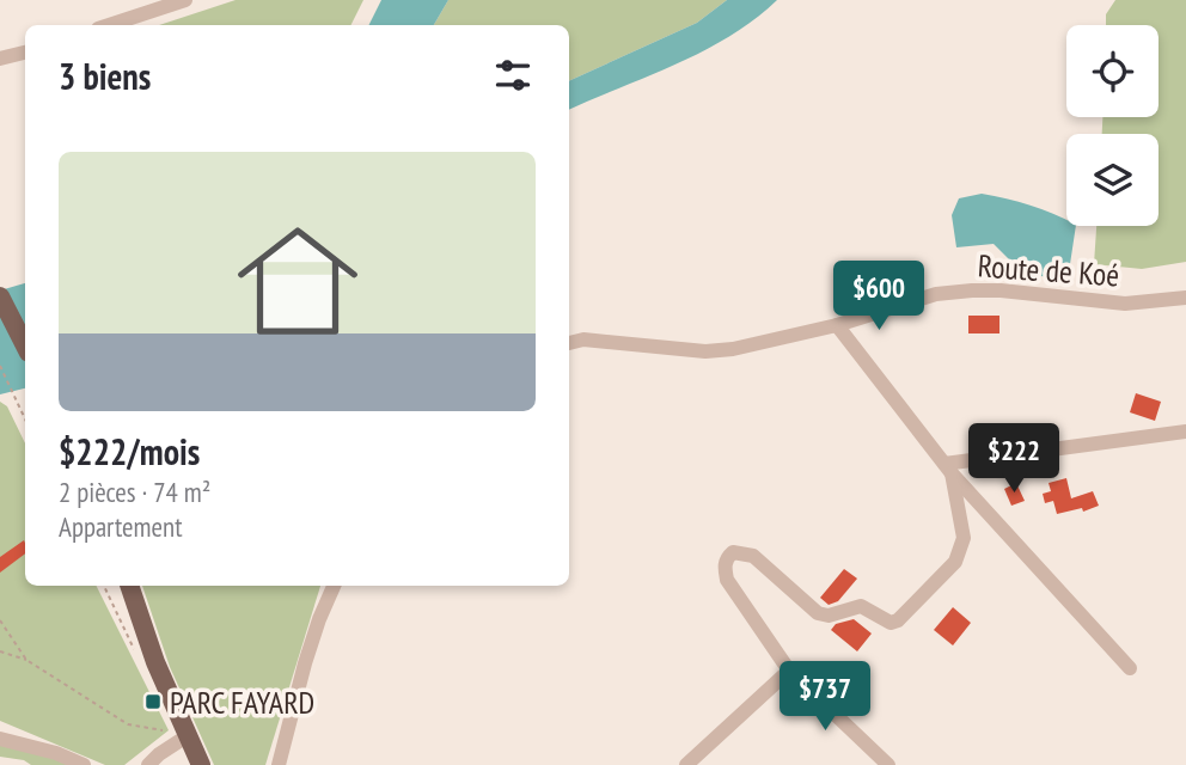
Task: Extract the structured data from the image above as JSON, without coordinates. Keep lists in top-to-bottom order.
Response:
{
  "streets": {
    "street": ["Route de Koé"]
  },
  "places": {
    "transit": ["PARC FAYARD"]
  },
  "page": {
    "heading": "3 biens",
    "list": [
      {
        "name": "$222/mois",
        "note": "2 pièces · 74 m² · Appartement"
      }
    ],
    "price": ["$600", "$222", "$737"]
  }
}
